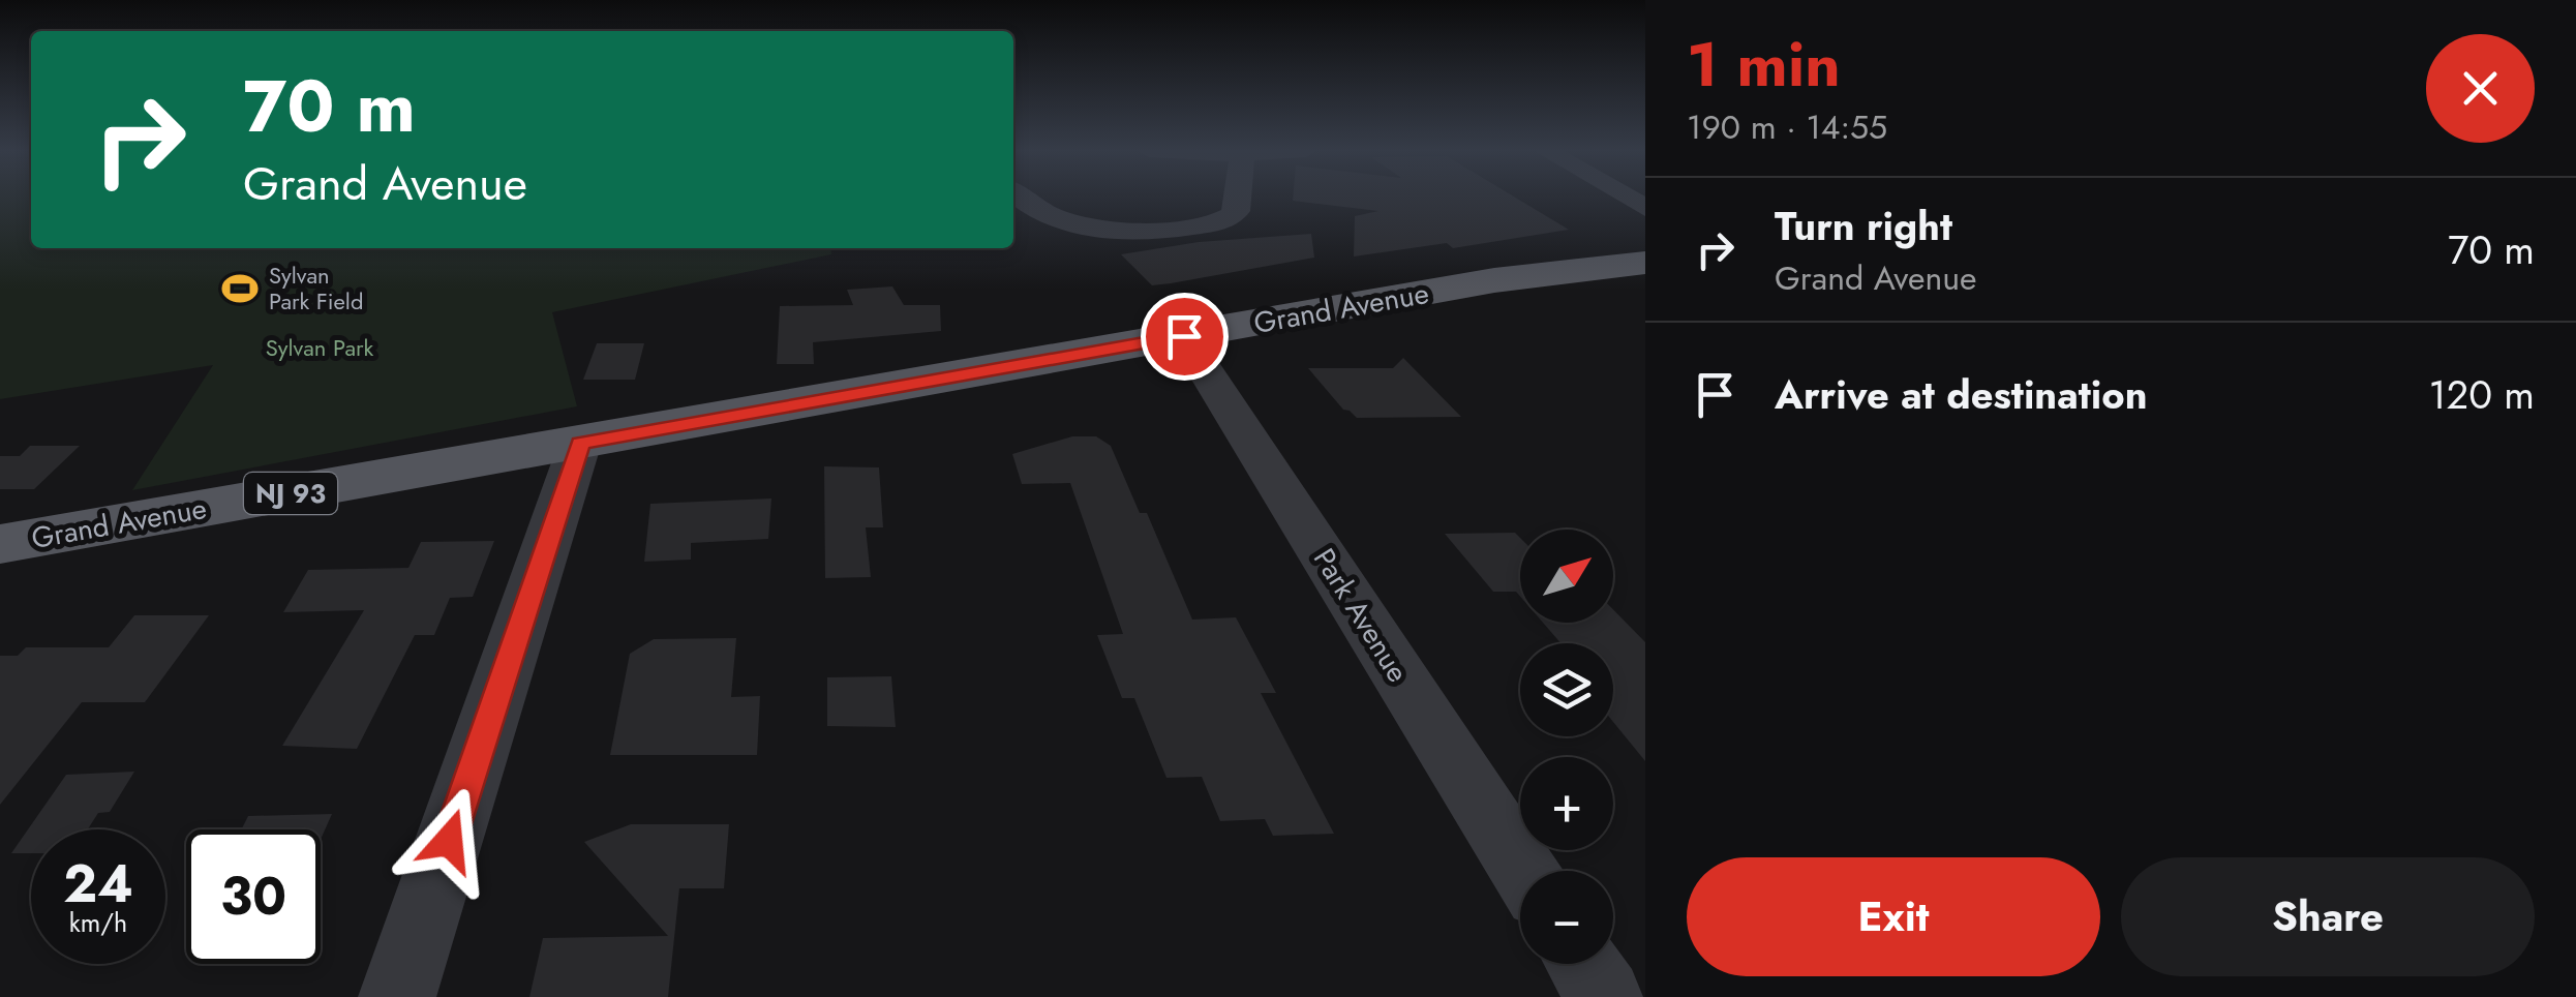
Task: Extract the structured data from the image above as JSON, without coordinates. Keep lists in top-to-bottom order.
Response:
{
  "streets": {
    "main road": ["Grand Avenue", "NJ 93"],
    "street": ["Park Avenue"]
  },
  "crossings": [
    ["Grand Avenue", "Park Avenue"]
  ],
  "parks": ["Sylvan Park"],
  "places": {
    "sports": ["Sylvan Park Field"]
  },
  "north": "top right",
  "page": {
    "heading": ["1 min", "190 m · 14:55"],
    "turn": ["70 m", "Grand Avenue"],
    "list": [
      {
        "name": "Turn right",
        "note": "Grand Avenue",
        "value": "70 m"
      },
      {
        "name": "Arrive at destination",
        "value": "120 m"
      }
    ],
    "map_buttons": ["+", "−"],
    "speed": "24 km/h",
    "limit": "30",
    "buttons": ["Exit", "Share"]
  }
}
